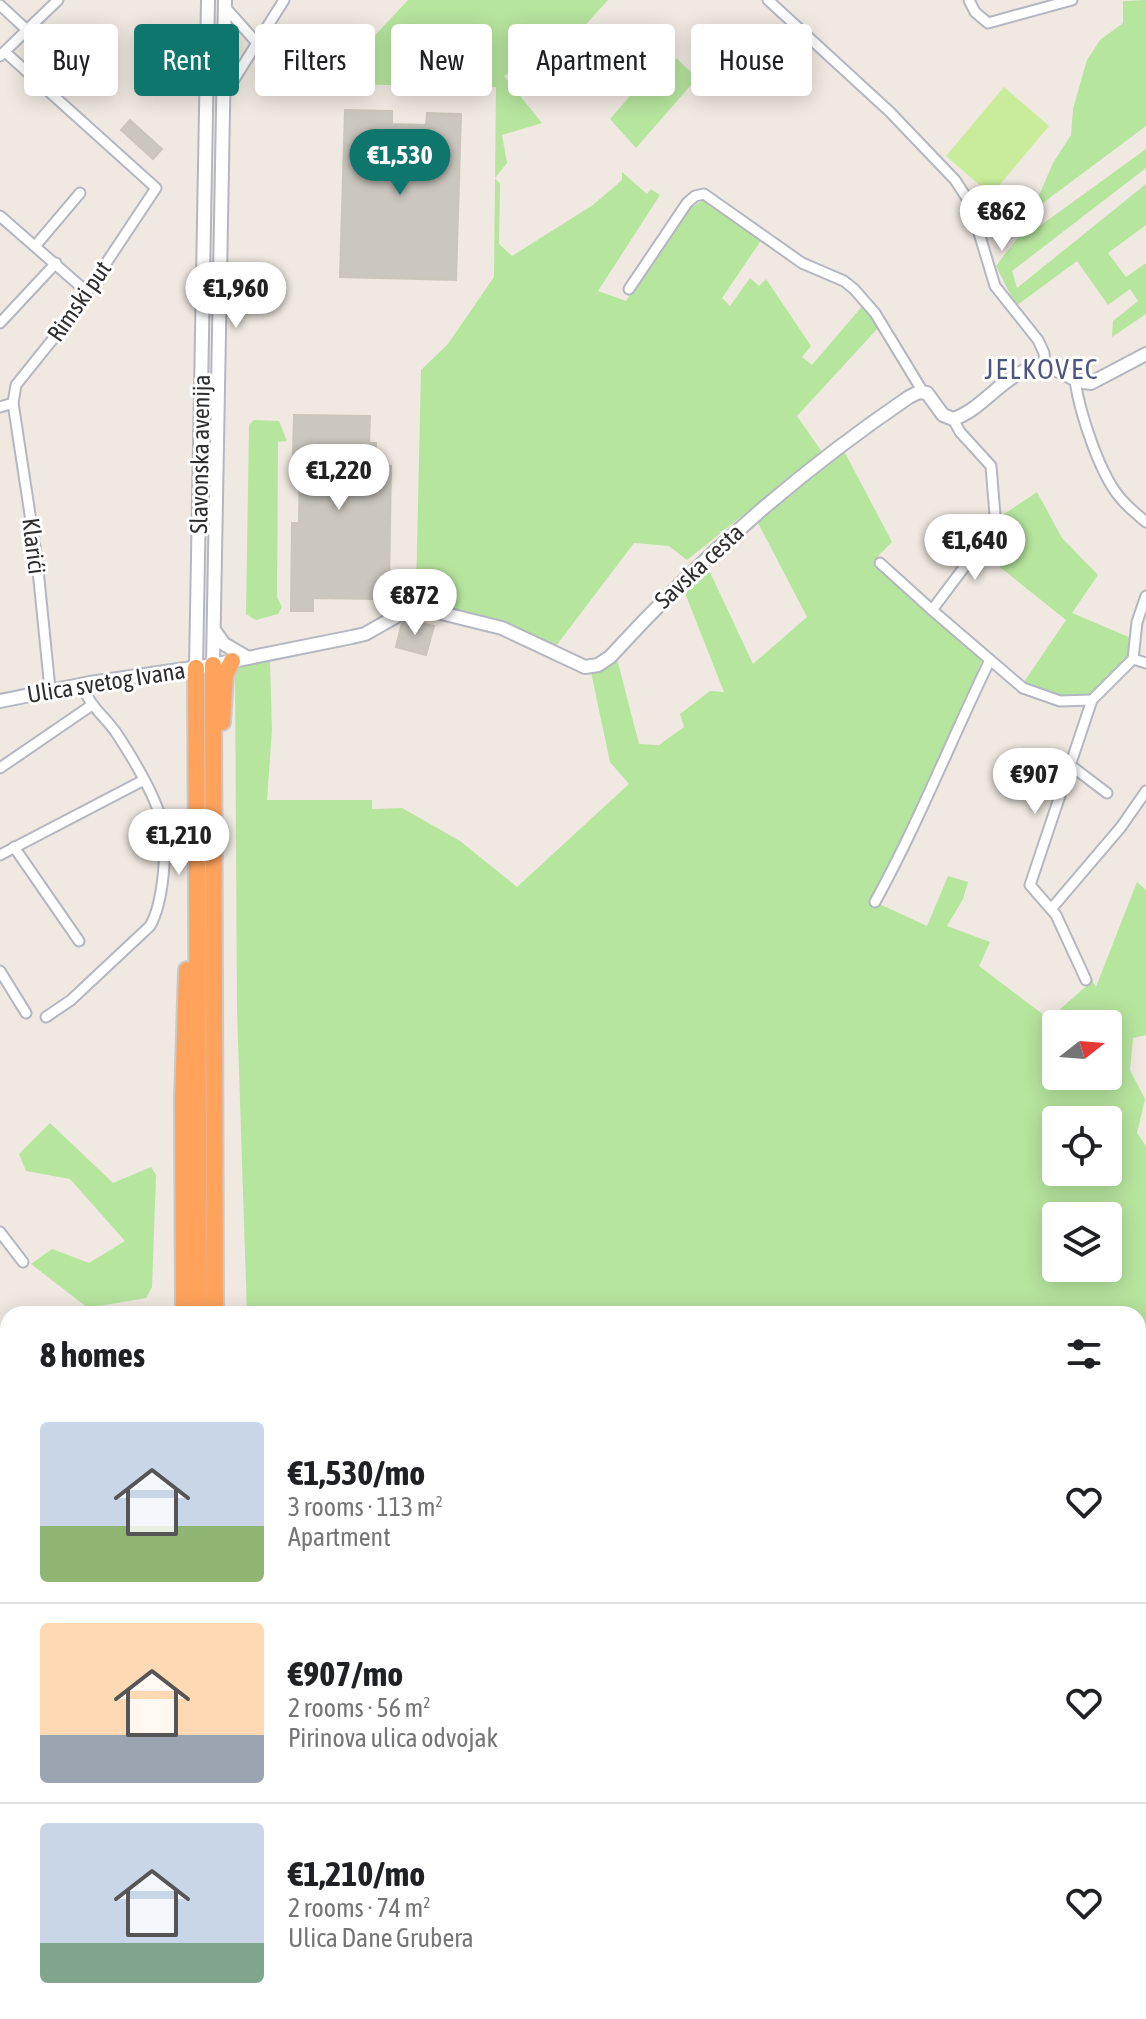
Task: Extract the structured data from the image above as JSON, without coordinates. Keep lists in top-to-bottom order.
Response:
{
  "streets": {
    "main road": ["Slavonska avenija", "Savska cesta", "Ulica svetog Ivana"],
    "street": ["Rimski put", "Klarići"]
  },
  "crossings": [
    ["Rimski put", "Klarići"],
    ["Slavonska avenija", "Savska cesta"],
    ["Slavonska avenija", "Ulica svetog Ivana"],
    ["Klarići", "Ulica svetog Ivana"],
    ["Savska cesta", "Ulica svetog Ivana"]
  ],
  "districts": ["JELKOVEC"],
  "north": "right",
  "page": {
    "chip": [
      "Buy",
      "Rent",
      "Filters",
      "New",
      "Apartment",
      "House"
    ],
    "price": [
      "€1,530",
      "€862",
      "€1,960",
      "€1,220",
      "€1,640",
      "€872",
      "€907",
      "€1,210"
    ],
    "heading": "8 homes",
    "list": [
      {
        "name": "€1,530/mo",
        "note": "3 rooms · 113 m² · Apartment"
      },
      {
        "name": "€907/mo",
        "note": "2 rooms · 56 m² · Pirinova ulica odvojak"
      },
      {
        "name": "€1,210/mo",
        "note": "2 rooms · 74 m² · Ulica Dane Grubera"
      }
    ]
  }
}
